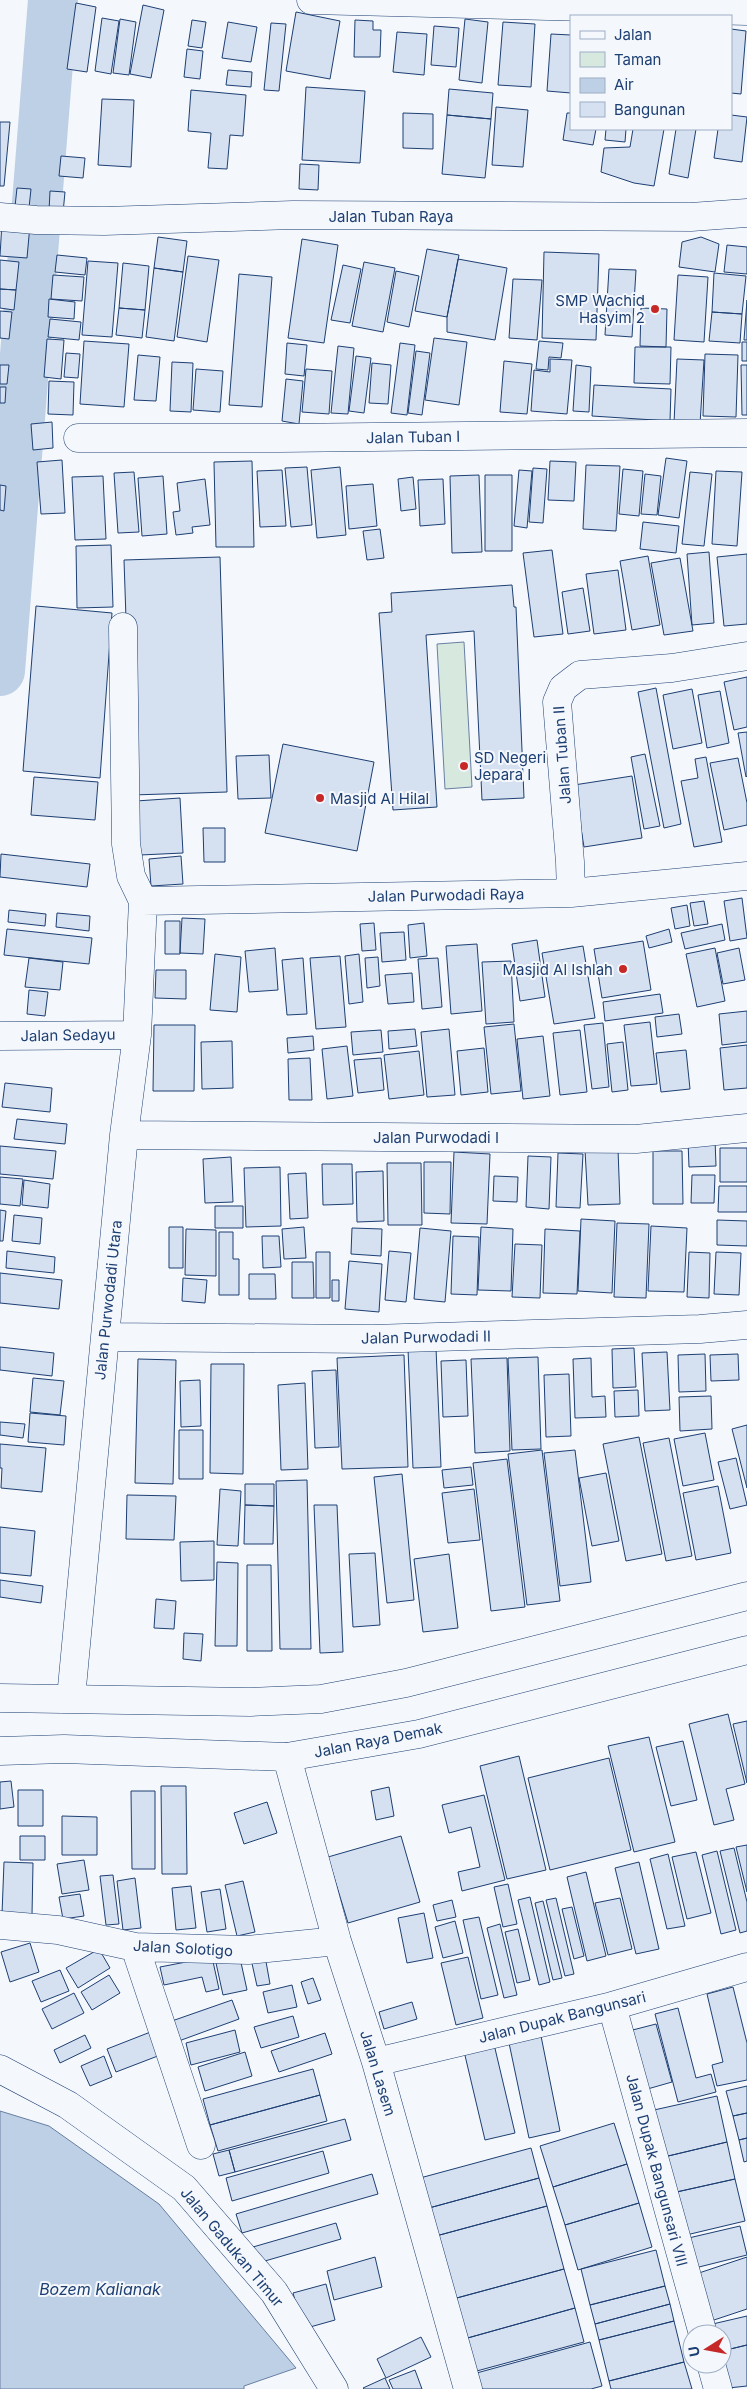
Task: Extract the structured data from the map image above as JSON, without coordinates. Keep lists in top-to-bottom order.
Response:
{
  "streets": {
    "main road": [
      "Jalan Tuban Raya",
      "Jalan Tuban I",
      "Jalan Tuban II",
      "Jalan Purwodadi Raya",
      "Jalan Sedayu",
      "Jalan Purwodadi I",
      "Jalan Purwodadi Utara",
      "Jalan Purwodadi II",
      "Jalan Raya Demak",
      "Jalan Solotigo",
      "Jalan Dupak Bangunsari",
      "Jalan Lasem",
      "Jalan Dupak Bangunsari VIII",
      "Jalan Gadukan Timur"
    ]
  },
  "crossings": [
    ["Jalan Tuban II", "Jalan Purwodadi Raya"],
    ["Jalan Purwodadi Raya", "Jalan Purwodadi Utara"],
    ["Jalan Sedayu", "Jalan Purwodadi Utara"],
    ["Jalan Purwodadi I", "Jalan Purwodadi Utara"],
    ["Jalan Purwodadi Utara", "Jalan Purwodadi II"],
    ["Jalan Raya Demak", "Jalan Lasem"],
    ["Jalan Solotigo", "Jalan Lasem"],
    ["Jalan Dupak Bangunsari", "Jalan Lasem"],
    ["Jalan Dupak Bangunsari", "Jalan Dupak Bangunsari VIII"]
  ],
  "water": ["Bozem Kalianak"],
  "places": [
    "SMP Wachid Hasyim 2",
    "SD Negeri Jepara I",
    "Masjid Al Hilal",
    "Masjid Al Ishlah"
  ],
  "legend": [
    "Jalan",
    "Taman",
    "Air",
    "Bangunan"
  ],
  "north": "left"
}
